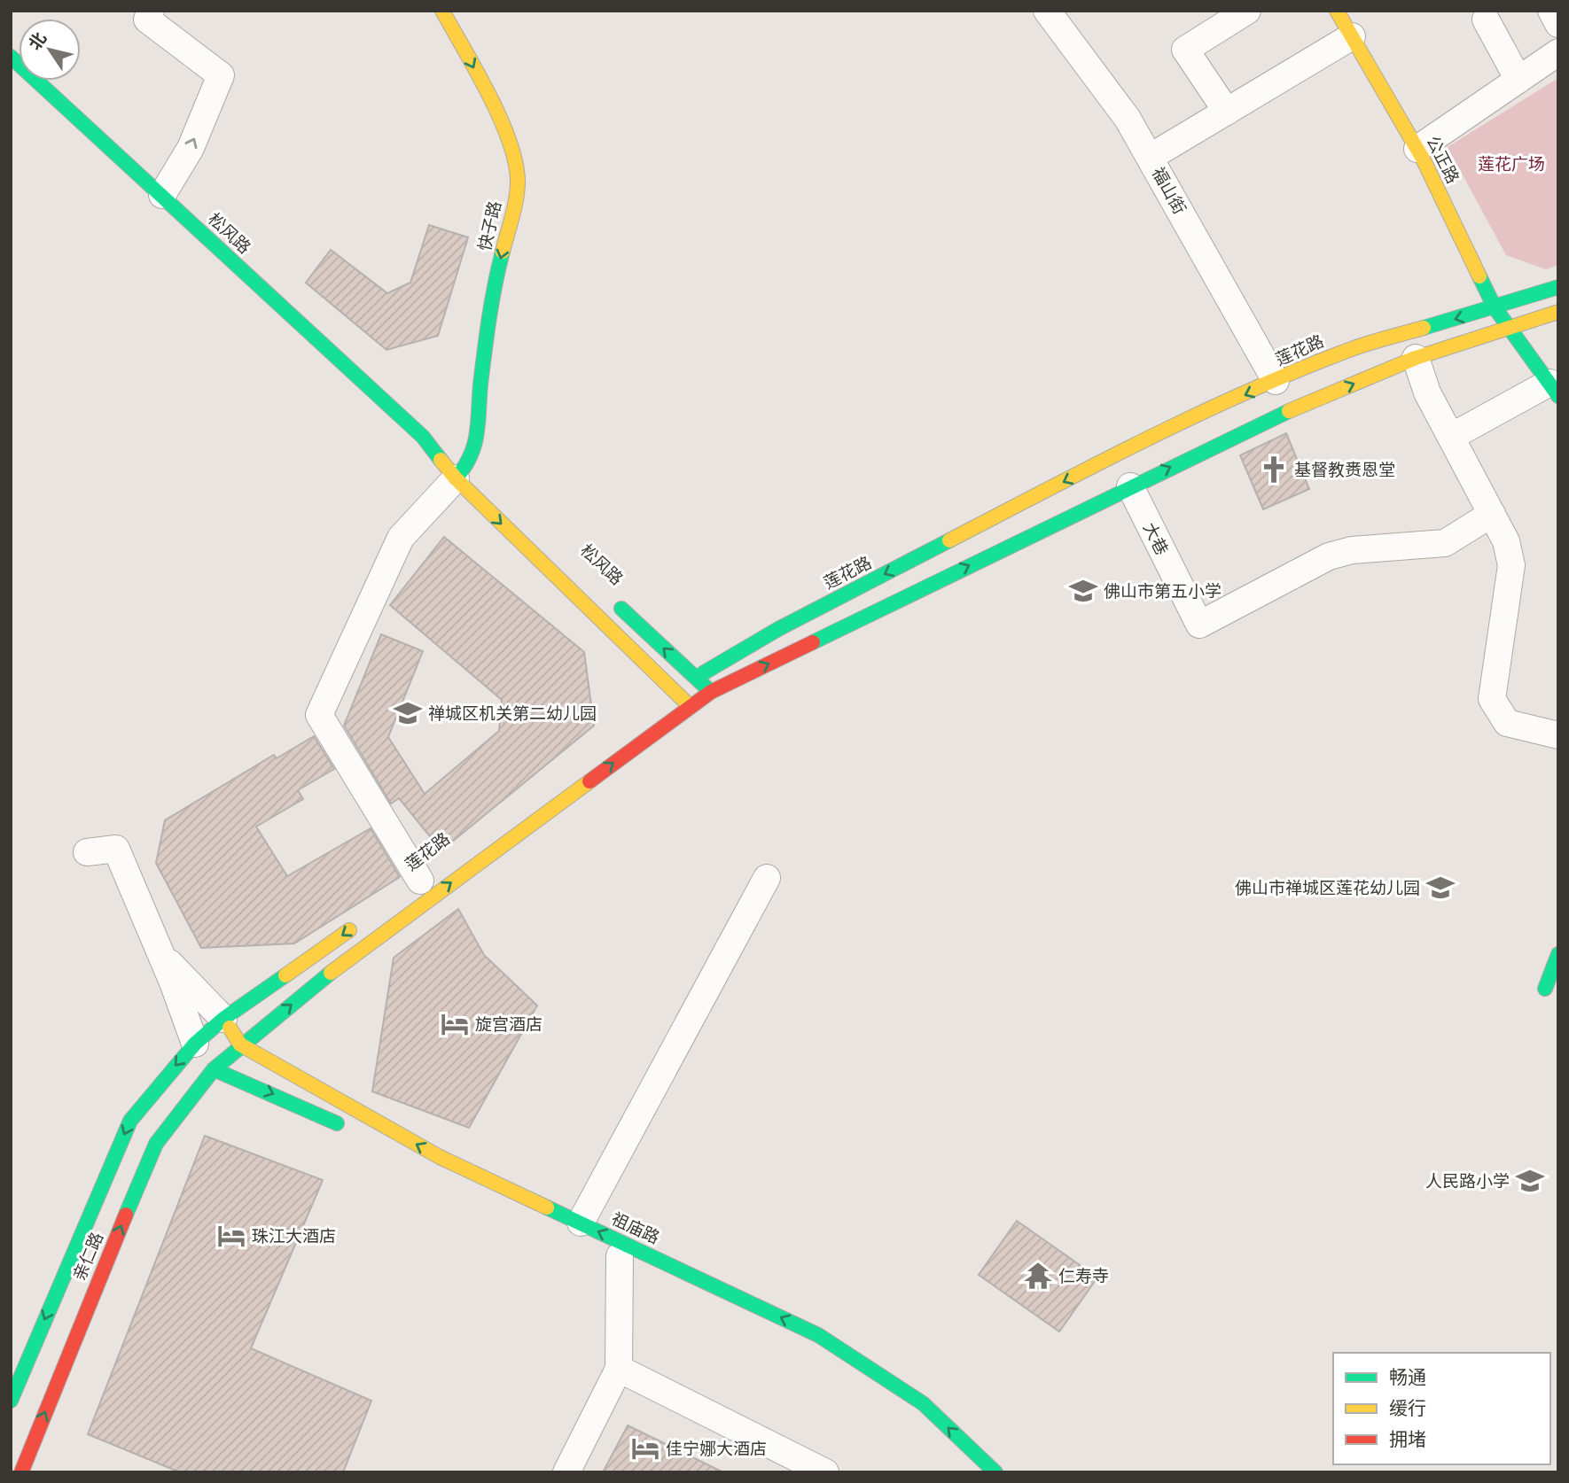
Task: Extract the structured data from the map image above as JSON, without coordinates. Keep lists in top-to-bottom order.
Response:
{
  "streets": {
    "main road": [
      "公正路",
      "快子路",
      "松风路",
      "莲花路",
      "祖庙路",
      "亲仁路"
    ],
    "street": ["福山街", "大巷"]
  },
  "crossings": [
    ["公正路", "莲花路"],
    ["福山街", "莲花路"],
    ["快子路", "松风路"],
    ["松风路", "莲花路"]
  ],
  "one_way": ["快子路"],
  "parks": ["莲花广场"],
  "places": {
    "church": ["基督教赉恩堂"],
    "school or university": [
      "佛山市第五小学",
      "禅城区机关第二幼儿园",
      "佛山市禅城区莲花幼儿园",
      "人民路小学"
    ],
    "hotel": ["旋宫酒店", "珠江大酒店", "佳宁娜大酒店"],
    "temple": ["仁寿寺"]
  },
  "legend": ["畅通", "缓行", "拥堵"],
  "north": "top left"
}
